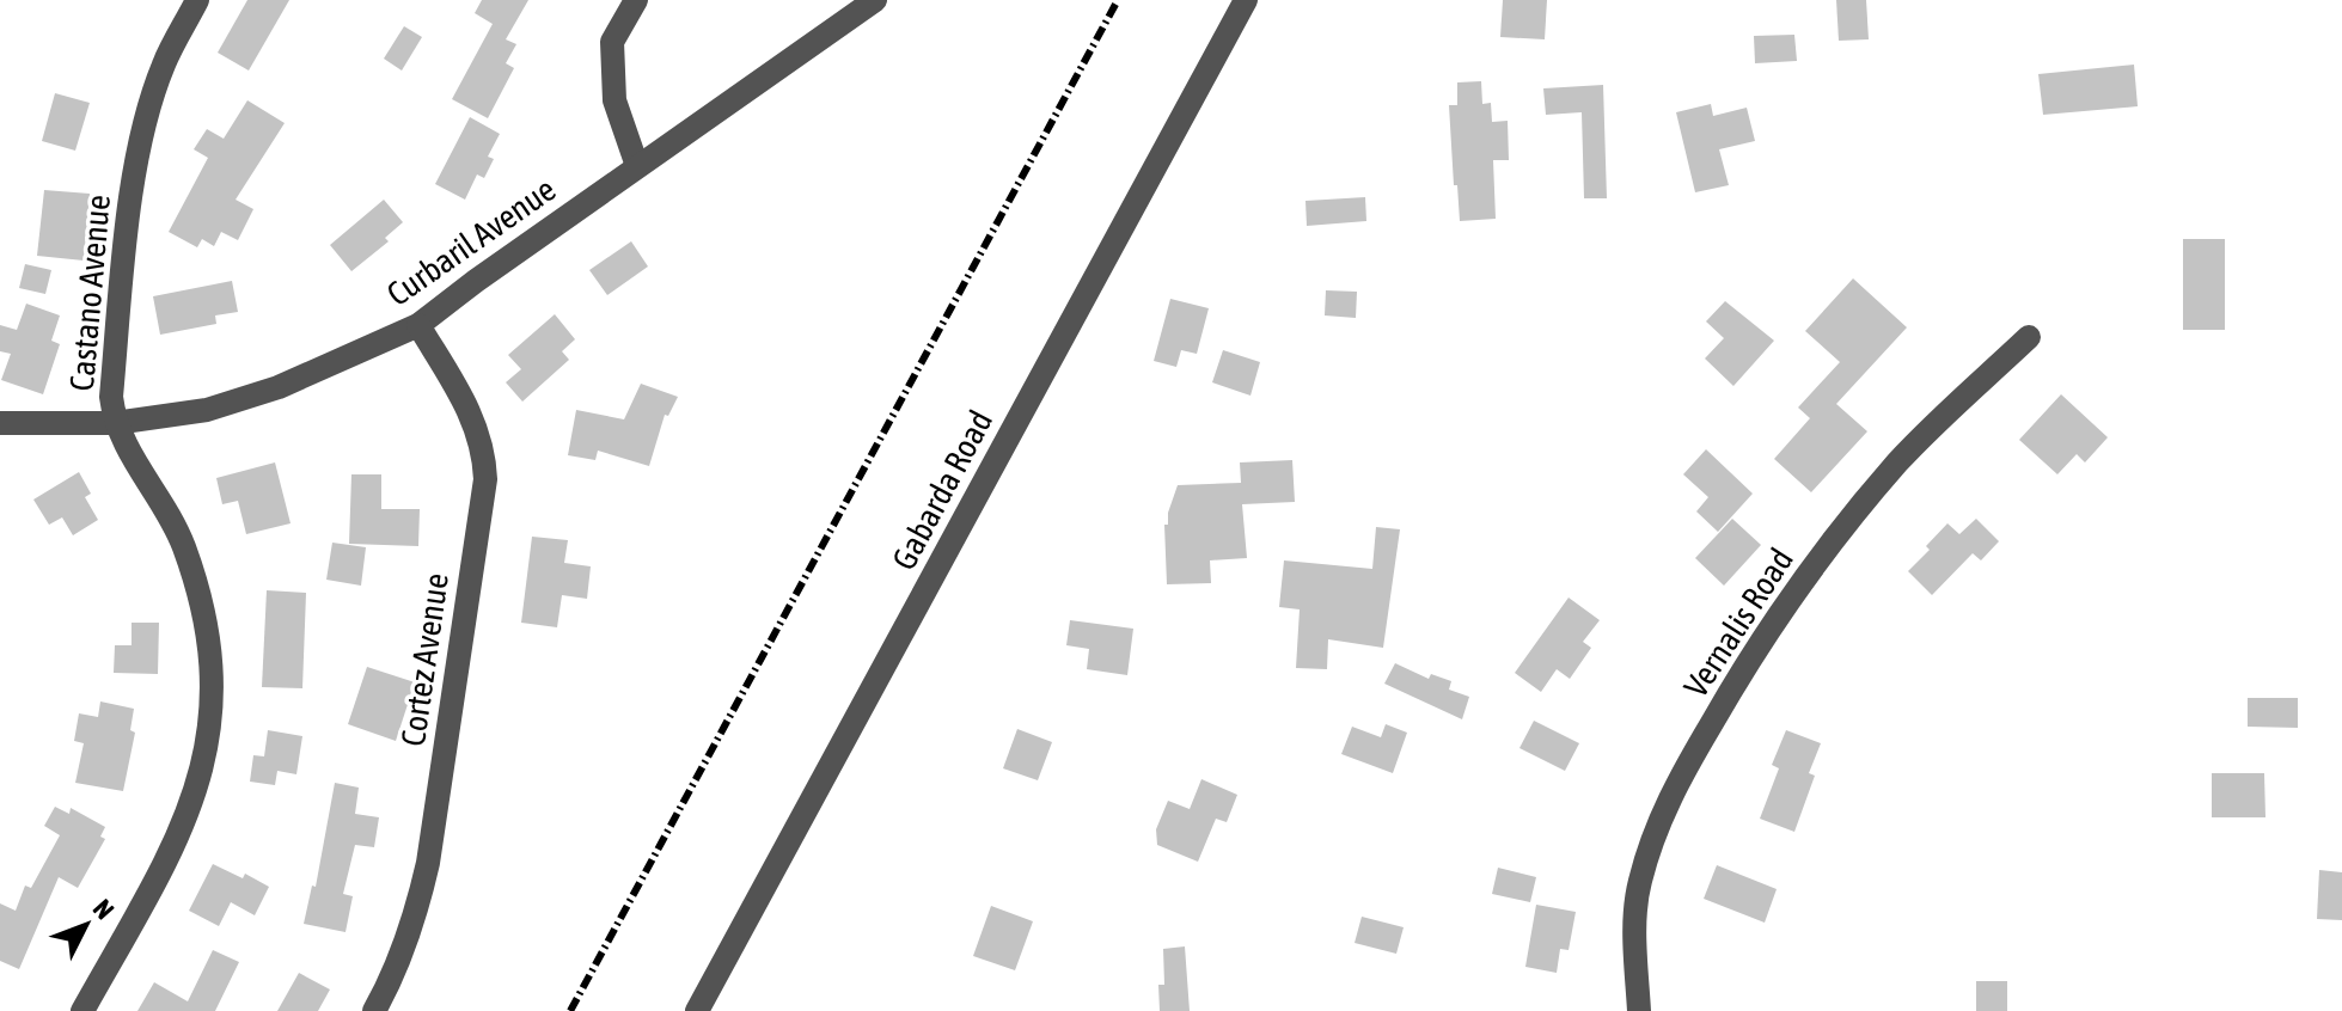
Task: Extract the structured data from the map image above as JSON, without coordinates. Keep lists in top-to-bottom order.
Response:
{
  "streets": {
    "street": [
      "Curbaril Avenue",
      "Castano Avenue",
      "Gabarda Road",
      "Vernalis Road",
      "Cortez Avenue"
    ]
  },
  "crossings": [
    ["Curbaril Avenue", "Castano Avenue"],
    ["Curbaril Avenue", "Cortez Avenue"]
  ],
  "north": "top right"
}
